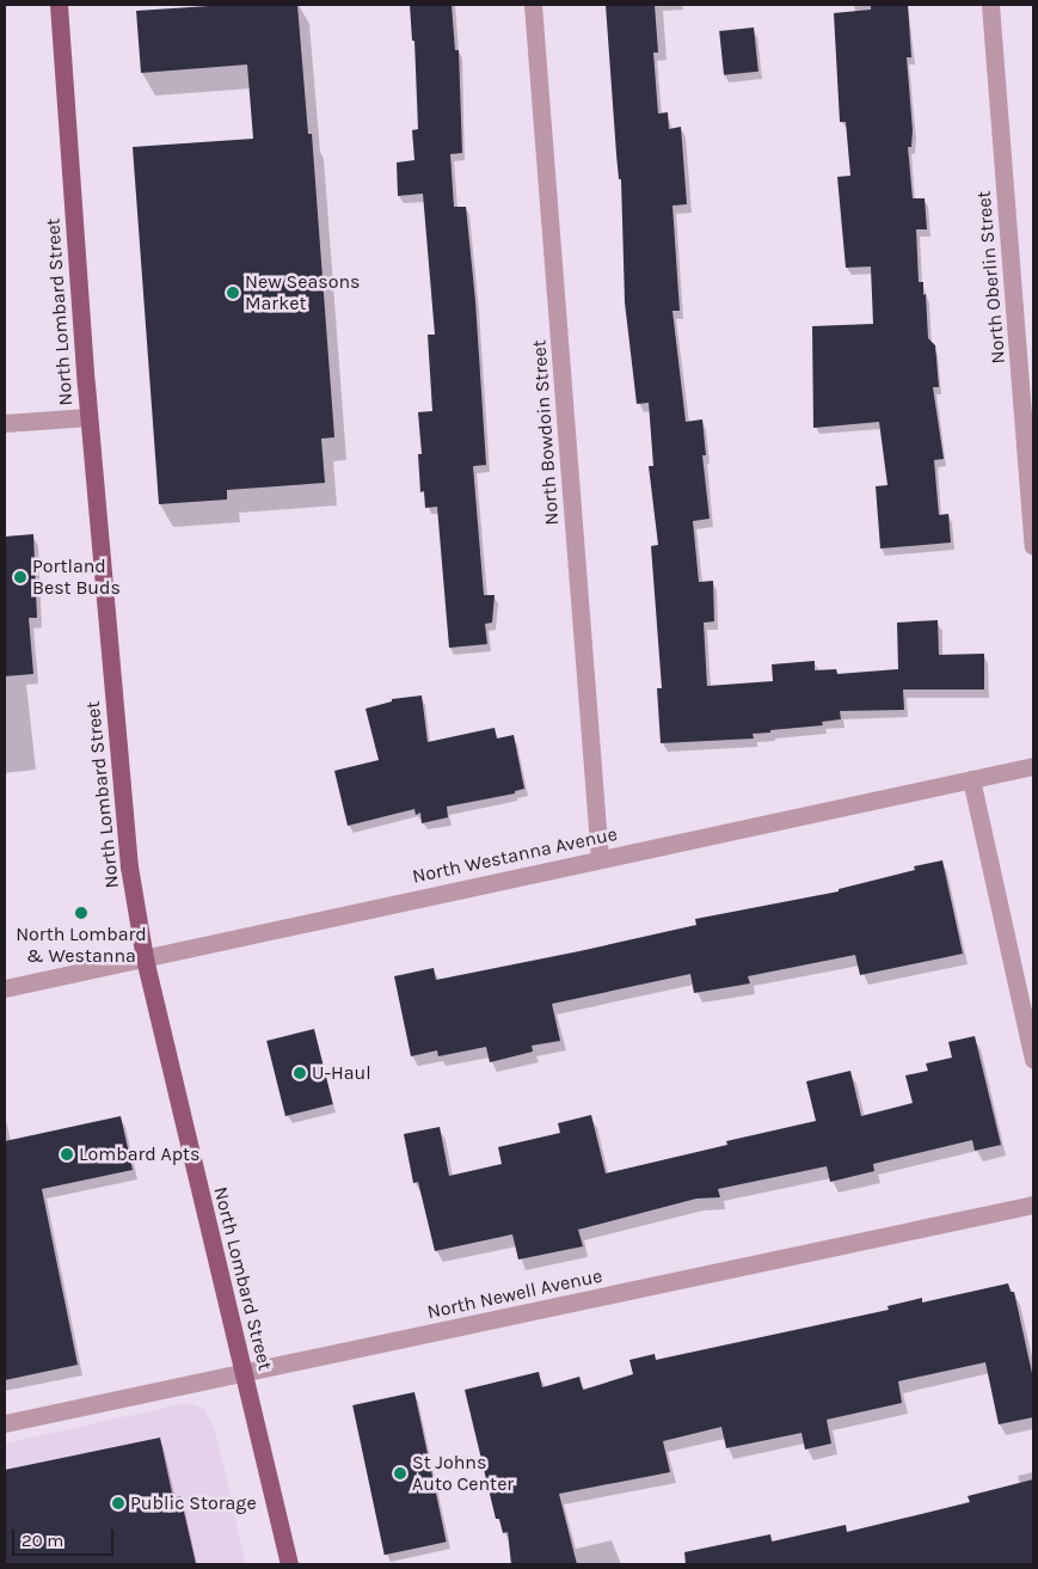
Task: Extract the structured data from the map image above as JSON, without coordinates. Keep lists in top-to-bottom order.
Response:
{
  "streets": {
    "main road": ["North Lombard Street"],
    "street": [
      "North Oberlin Street",
      "North Bowdoin Street",
      "North Westanna Avenue",
      "North Newell Avenue"
    ]
  },
  "crossings": [
    ["North Lombard Street", "North Westanna Avenue"],
    ["North Lombard Street", "North Newell Avenue"],
    ["North Bowdoin Street", "North Westanna Avenue"]
  ],
  "places": [
    "New Seasons Market",
    "Portland Best Buds",
    "North Lombard & Westanna",
    "U-Haul",
    "Lombard Apts",
    "St Johns Auto Center",
    "Public Storage"
  ],
  "scale_bar": "20 m"
}
